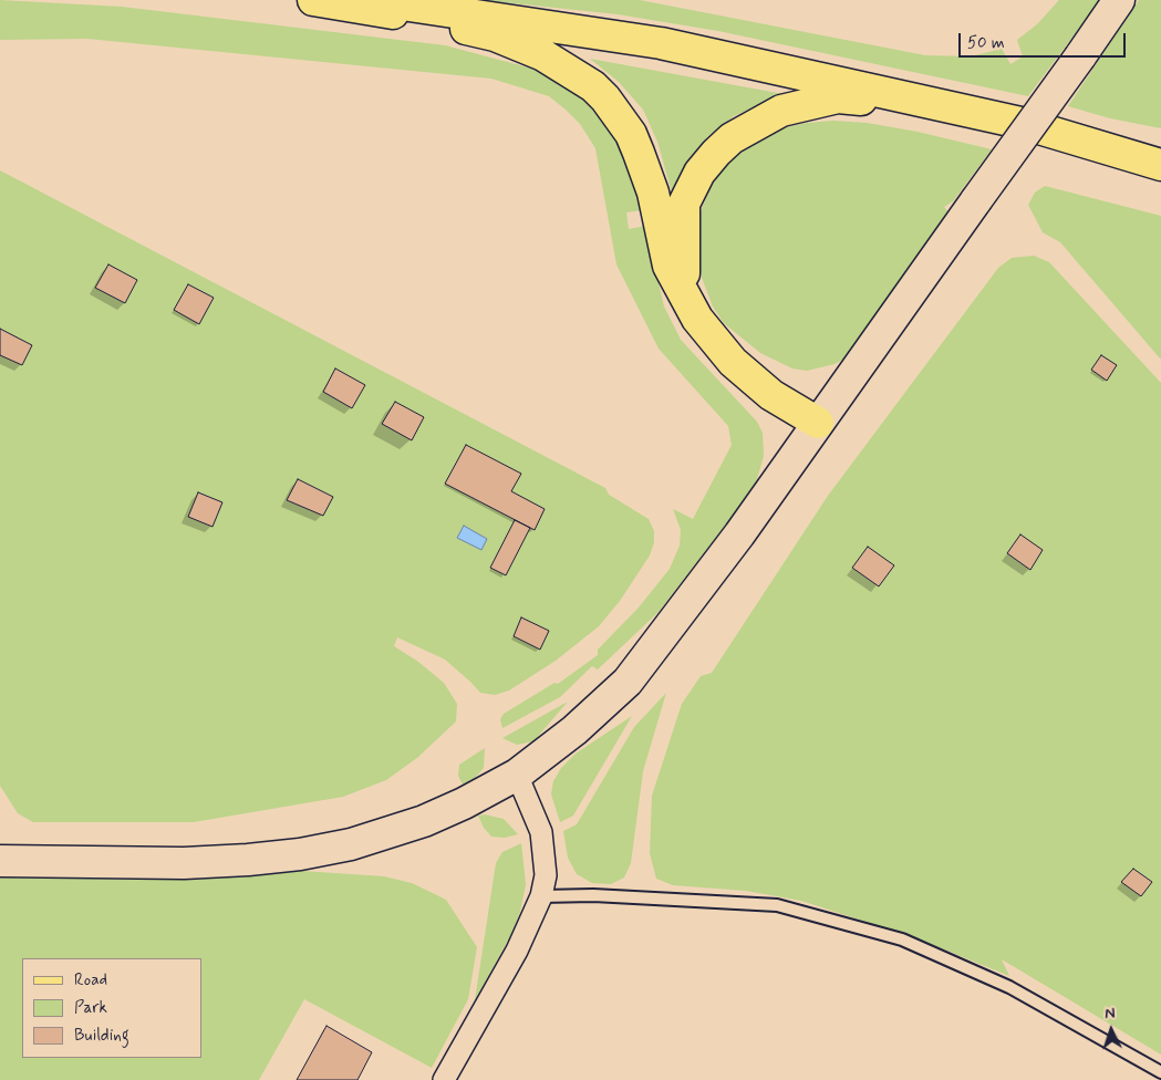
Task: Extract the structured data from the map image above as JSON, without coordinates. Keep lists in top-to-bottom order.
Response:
{
  "legend": ["Road", "Park", "Building"],
  "scale_bar": "50 m",
  "north": "top"
}
